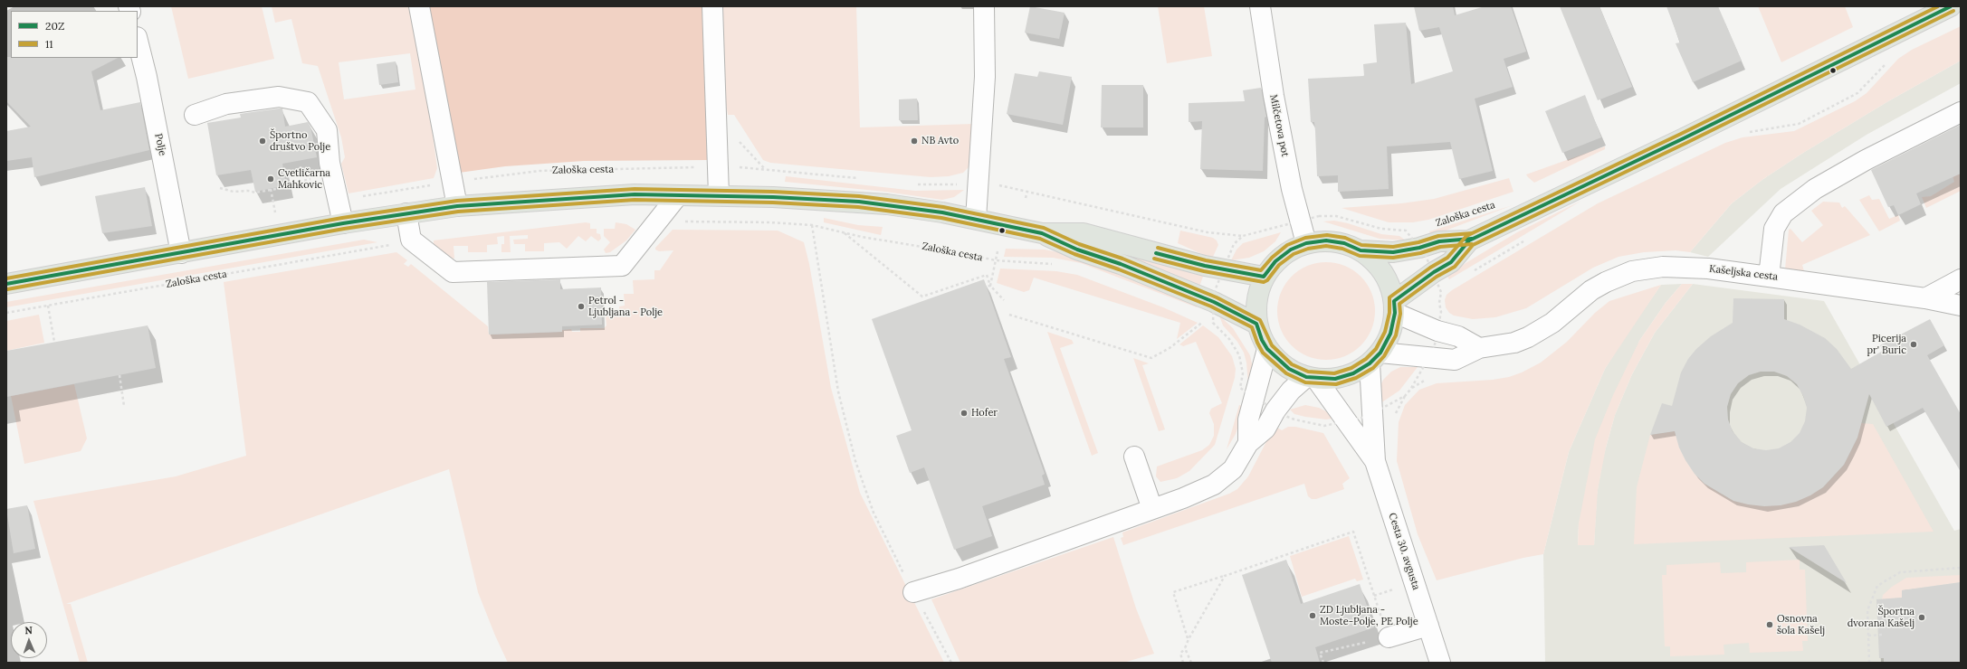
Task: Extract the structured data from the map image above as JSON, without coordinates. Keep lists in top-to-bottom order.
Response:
{
  "streets": {
    "main road": ["Zaloška cesta"],
    "street": [
      "Milčetova pot",
      "Polje",
      "Kašeljska cesta",
      "Cesta 30. avgusta"
    ]
  },
  "crossings": [
    ["Kašeljska cesta", "Cesta 30. avgusta"]
  ],
  "places": [
    "Športno društvo Polje",
    "NB Avto",
    "Cvetličarna Mahkovic",
    "Petrol - Ljubljana - Polje",
    "Picerija pr' Buric",
    "Hofer",
    "ZD Ljubljana - Moste-Polje, PE Polje",
    "Športna dvorana Kašelj",
    "Osnovna šola Kašelj"
  ],
  "lines": ["transit line 20Z", "transit line 11"],
  "legend": ["20Z", "11"],
  "north": "top"
}
